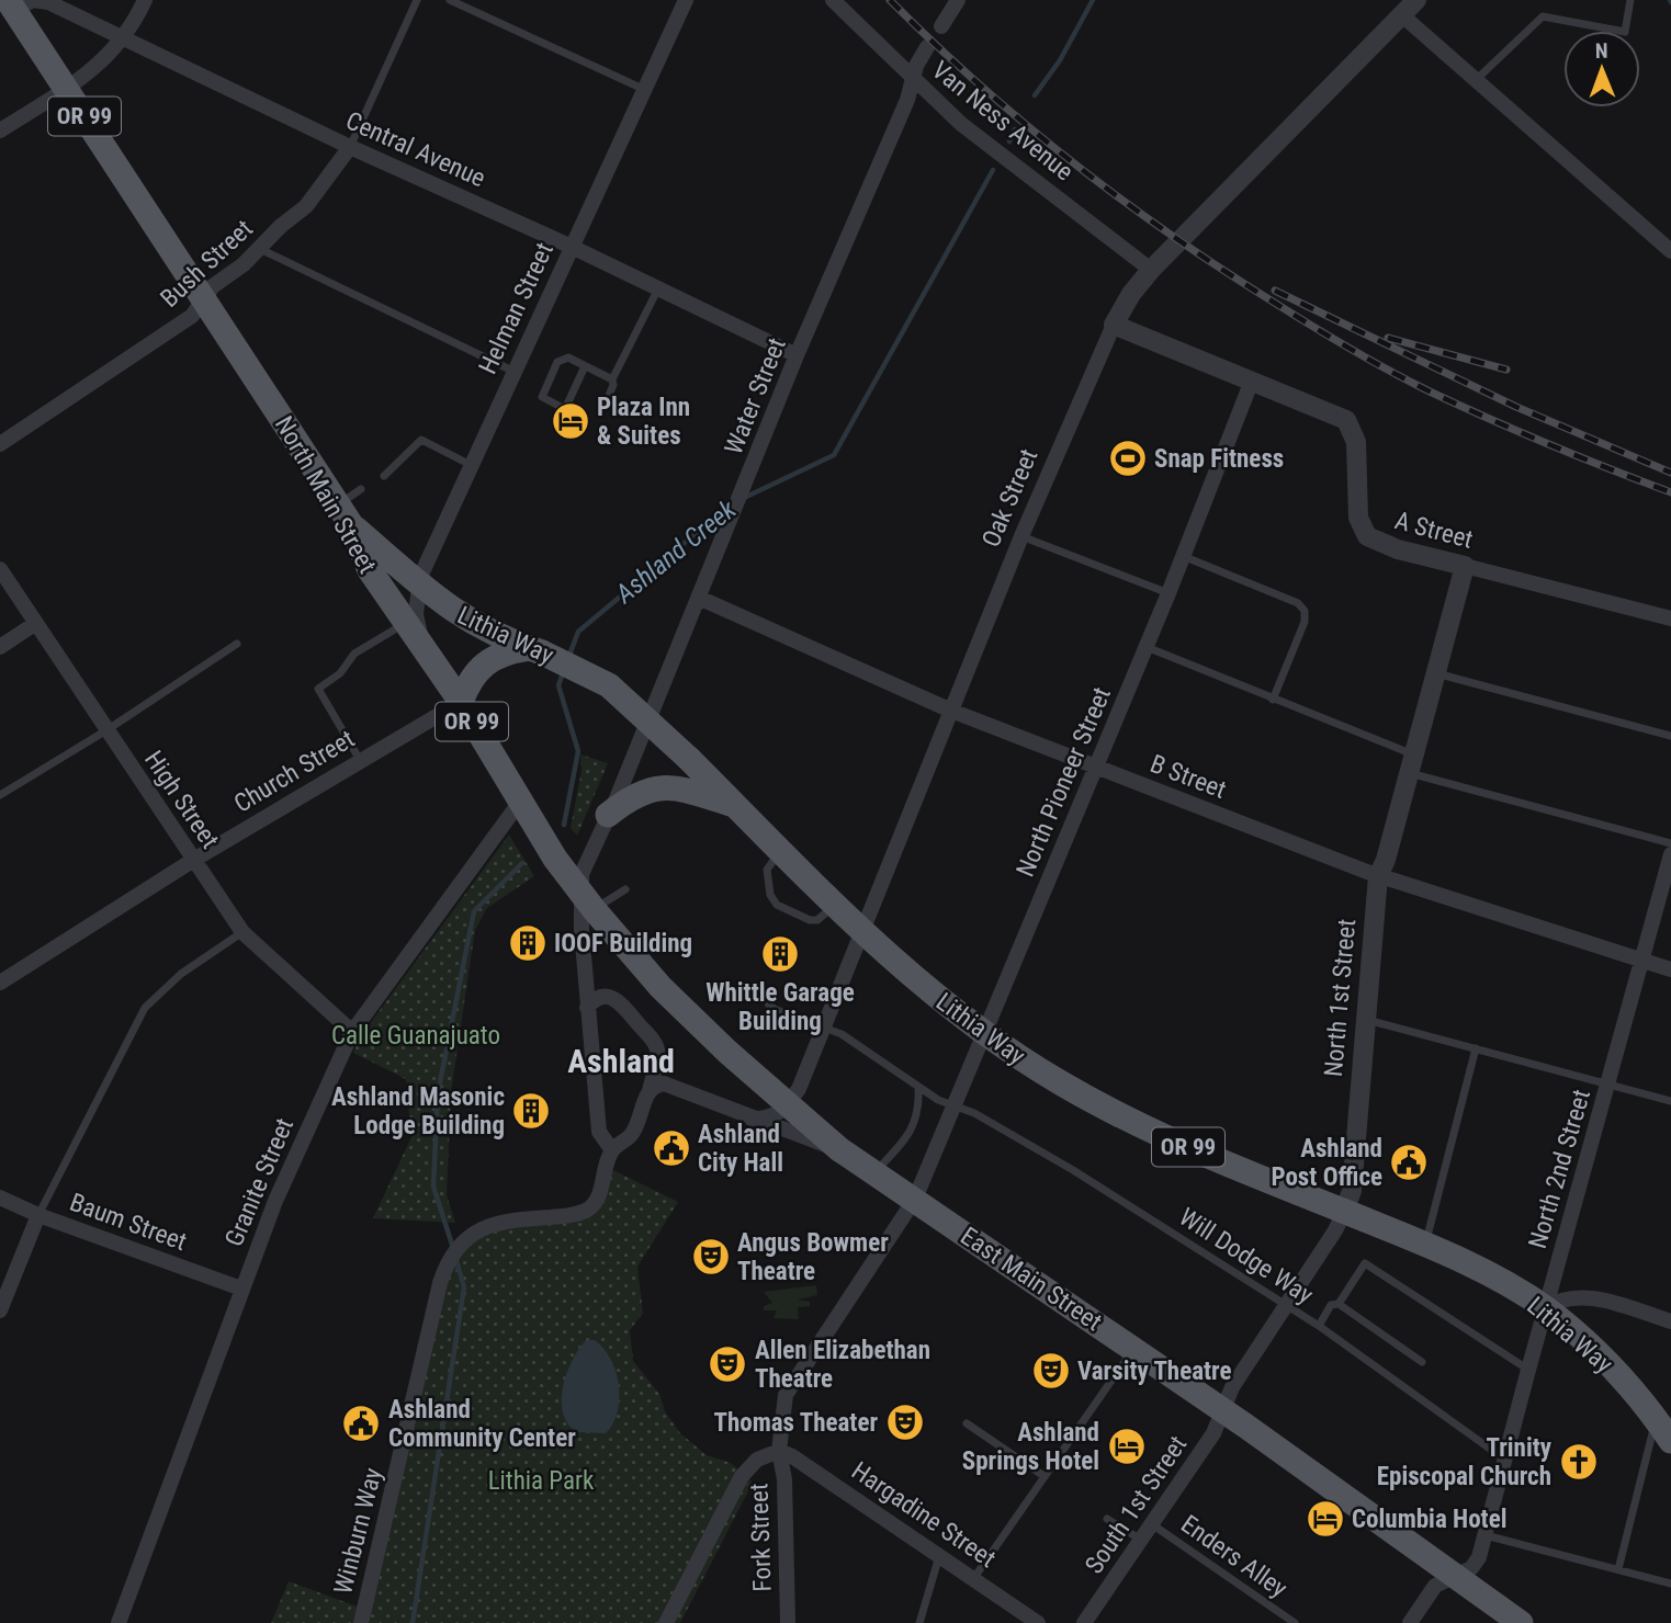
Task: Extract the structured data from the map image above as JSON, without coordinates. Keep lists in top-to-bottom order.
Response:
{
  "streets": {
    "main road": [
      "OR 99",
      "North Main Street",
      "Lithia Way",
      "East Main Street"
    ],
    "street": [
      "Van Ness Avenue",
      "Central Avenue",
      "Bush Street",
      "Helman Street",
      "Water Street",
      "Oak Street",
      "A Street",
      "Church Street",
      "B Street",
      "North Pioneer Street",
      "High Street",
      "North 1st Street",
      "North 2nd Street",
      "Granite Street",
      "Baum Street",
      "South 1st Street",
      "Hargadine Street",
      "Winburn Way",
      "Fork Street"
    ],
    "lane": ["Will Dodge Way", "Enders Alley"]
  },
  "crossings": [
    ["Van Ness Avenue", "Water Street"],
    ["Van Ness Avenue", "Oak Street"],
    ["Central Avenue", "Bush Street"],
    ["Central Avenue", "Helman Street"],
    ["Central Avenue", "Water Street"],
    ["Central Avenue", "North Main Street"],
    ["Bush Street", "North Main Street"],
    ["Helman Street", "North Main Street"],
    ["Helman Street", "Lithia Way"],
    ["Water Street", "North Main Street"],
    ["Water Street", "B Street"],
    ["Water Street", "East Main Street"],
    ["North Main Street", "Lithia Way"],
    ["North Main Street", "Church Street"],
    ["North Main Street", "Granite Street"],
    ["North Main Street", "East Main Street"],
    ["Oak Street", "A Street"],
    ["Oak Street", "Lithia Way"],
    ["Oak Street", "B Street"],
    ["Oak Street", "Will Dodge Way"],
    ["Oak Street", "East Main Street"],
    ["A Street", "North Pioneer Street"],
    ["A Street", "North 1st Street"],
    ["Lithia Way", "North Pioneer Street"],
    ["Lithia Way", "North 1st Street"],
    ["Lithia Way", "North 2nd Street"],
    ["Church Street", "High Street"],
    ["B Street", "North Pioneer Street"],
    ["B Street", "North 1st Street"],
    ["B Street", "North 2nd Street"],
    ["North Pioneer Street", "Will Dodge Way"],
    ["North Pioneer Street", "East Main Street"],
    ["North Pioneer Street", "Fork Street"],
    ["High Street", "Granite Street"],
    ["North 1st Street", "Will Dodge Way"],
    ["North 1st Street", "East Main Street"],
    ["North 1st Street", "South 1st Street"],
    ["North 2nd Street", "Will Dodge Way"],
    ["North 2nd Street", "East Main Street"],
    ["Granite Street", "Baum Street"],
    ["East Main Street", "South 1st Street"],
    ["East Main Street", "Fork Street"],
    ["South 1st Street", "Enders Alley"],
    ["Hargadine Street", "Fork Street"]
  ],
  "districts": ["Ashland"],
  "water": ["Ashland Creek"],
  "parks": ["Calle Guanajuato", "Lithia Park"],
  "places": {
    "hotel": ["Plaza Inn & Suites", "Ashland Springs Hotel", "Columbia Hotel"],
    "sports": ["Snap Fitness"],
    "building": ["IOOF Building", "Whittle Garage Building", "Ashland Masonic Lodge Building"],
    "public building": ["Ashland City Hall", "Ashland Post Office", "Ashland Community Center"],
    "theatre": [
      "Angus Bowmer Theatre",
      "Allen Elizabethan Theatre",
      "Varsity Theatre",
      "Thomas Theater"
    ],
    "church": ["Trinity Episcopal Church"]
  },
  "north": "top"
}
